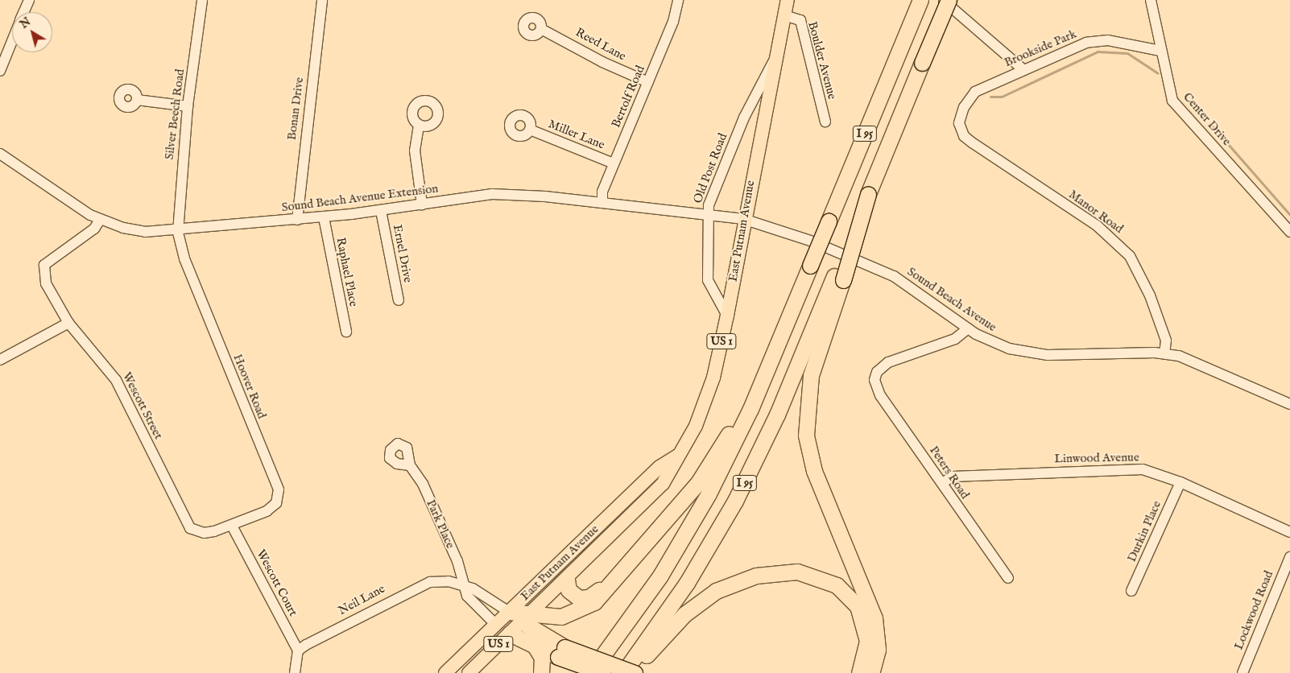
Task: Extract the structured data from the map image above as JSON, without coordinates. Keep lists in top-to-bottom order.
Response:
{
  "streets": {
    "highway": ["I 95"],
    "main road": ["East Putnam Avenue", "US 1", "Park Place"],
    "street": [
      "Reed Lane",
      "Brookside Park",
      "Boulder Avenue",
      "Bertolf Road",
      "Bonan Drive",
      "Silver Beech Road",
      "Center Drive",
      "Miller Lane",
      "Old Post Road",
      "Sound Beach Avenue Extension",
      "Manor Road",
      "Ernel Drive",
      "Raphael Place",
      "Sound Beach Avenue",
      "Hoover Road",
      "Wescott Street",
      "Linwood Avenue",
      "Peters Road",
      "Durkin Place",
      "Wescott Court",
      "Neil Lane",
      "Lockwood Road"
    ]
  },
  "crossings": [
    ["Reed Lane", "Bertolf Road"],
    ["Brookside Park", "Center Drive"],
    ["Brookside Park", "Manor Road"],
    ["Boulder Avenue", "East Putnam Avenue"],
    ["Bertolf Road", "Miller Lane"],
    ["Bertolf Road", "Sound Beach Avenue Extension"],
    ["Bonan Drive", "Sound Beach Avenue Extension"],
    ["Silver Beech Road", "Sound Beach Avenue Extension"],
    ["Silver Beech Road", "Hoover Road"],
    ["Old Post Road", "Sound Beach Avenue Extension"],
    ["Old Post Road", "East Putnam Avenue"],
    ["Sound Beach Avenue Extension", "East Putnam Avenue"],
    ["Sound Beach Avenue Extension", "Ernel Drive"],
    ["Sound Beach Avenue Extension", "Raphael Place"],
    ["Sound Beach Avenue Extension", "Sound Beach Avenue"],
    ["Sound Beach Avenue Extension", "Hoover Road"],
    ["Sound Beach Avenue Extension", "Wescott Street"],
    ["Manor Road", "Sound Beach Avenue"],
    ["East Putnam Avenue", "Sound Beach Avenue"],
    ["East Putnam Avenue", "Park Place"],
    ["Sound Beach Avenue", "Peters Road"],
    ["Hoover Road", "Wescott Street"],
    ["Hoover Road", "Wescott Court"],
    ["Wescott Street", "Wescott Court"],
    ["Linwood Avenue", "Peters Road"],
    ["Linwood Avenue", "Durkin Place"],
    ["Park Place", "Neil Lane"],
    ["Wescott Court", "Neil Lane"]
  ],
  "north": "top left"
}
